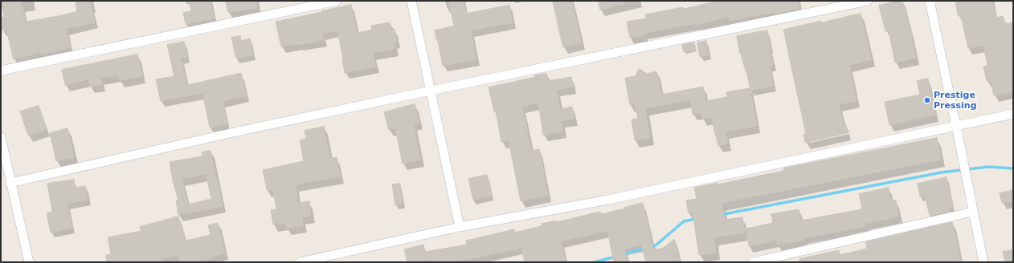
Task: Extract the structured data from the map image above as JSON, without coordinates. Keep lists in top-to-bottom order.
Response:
{
  "places": ["Prestige Pressing"]
}
